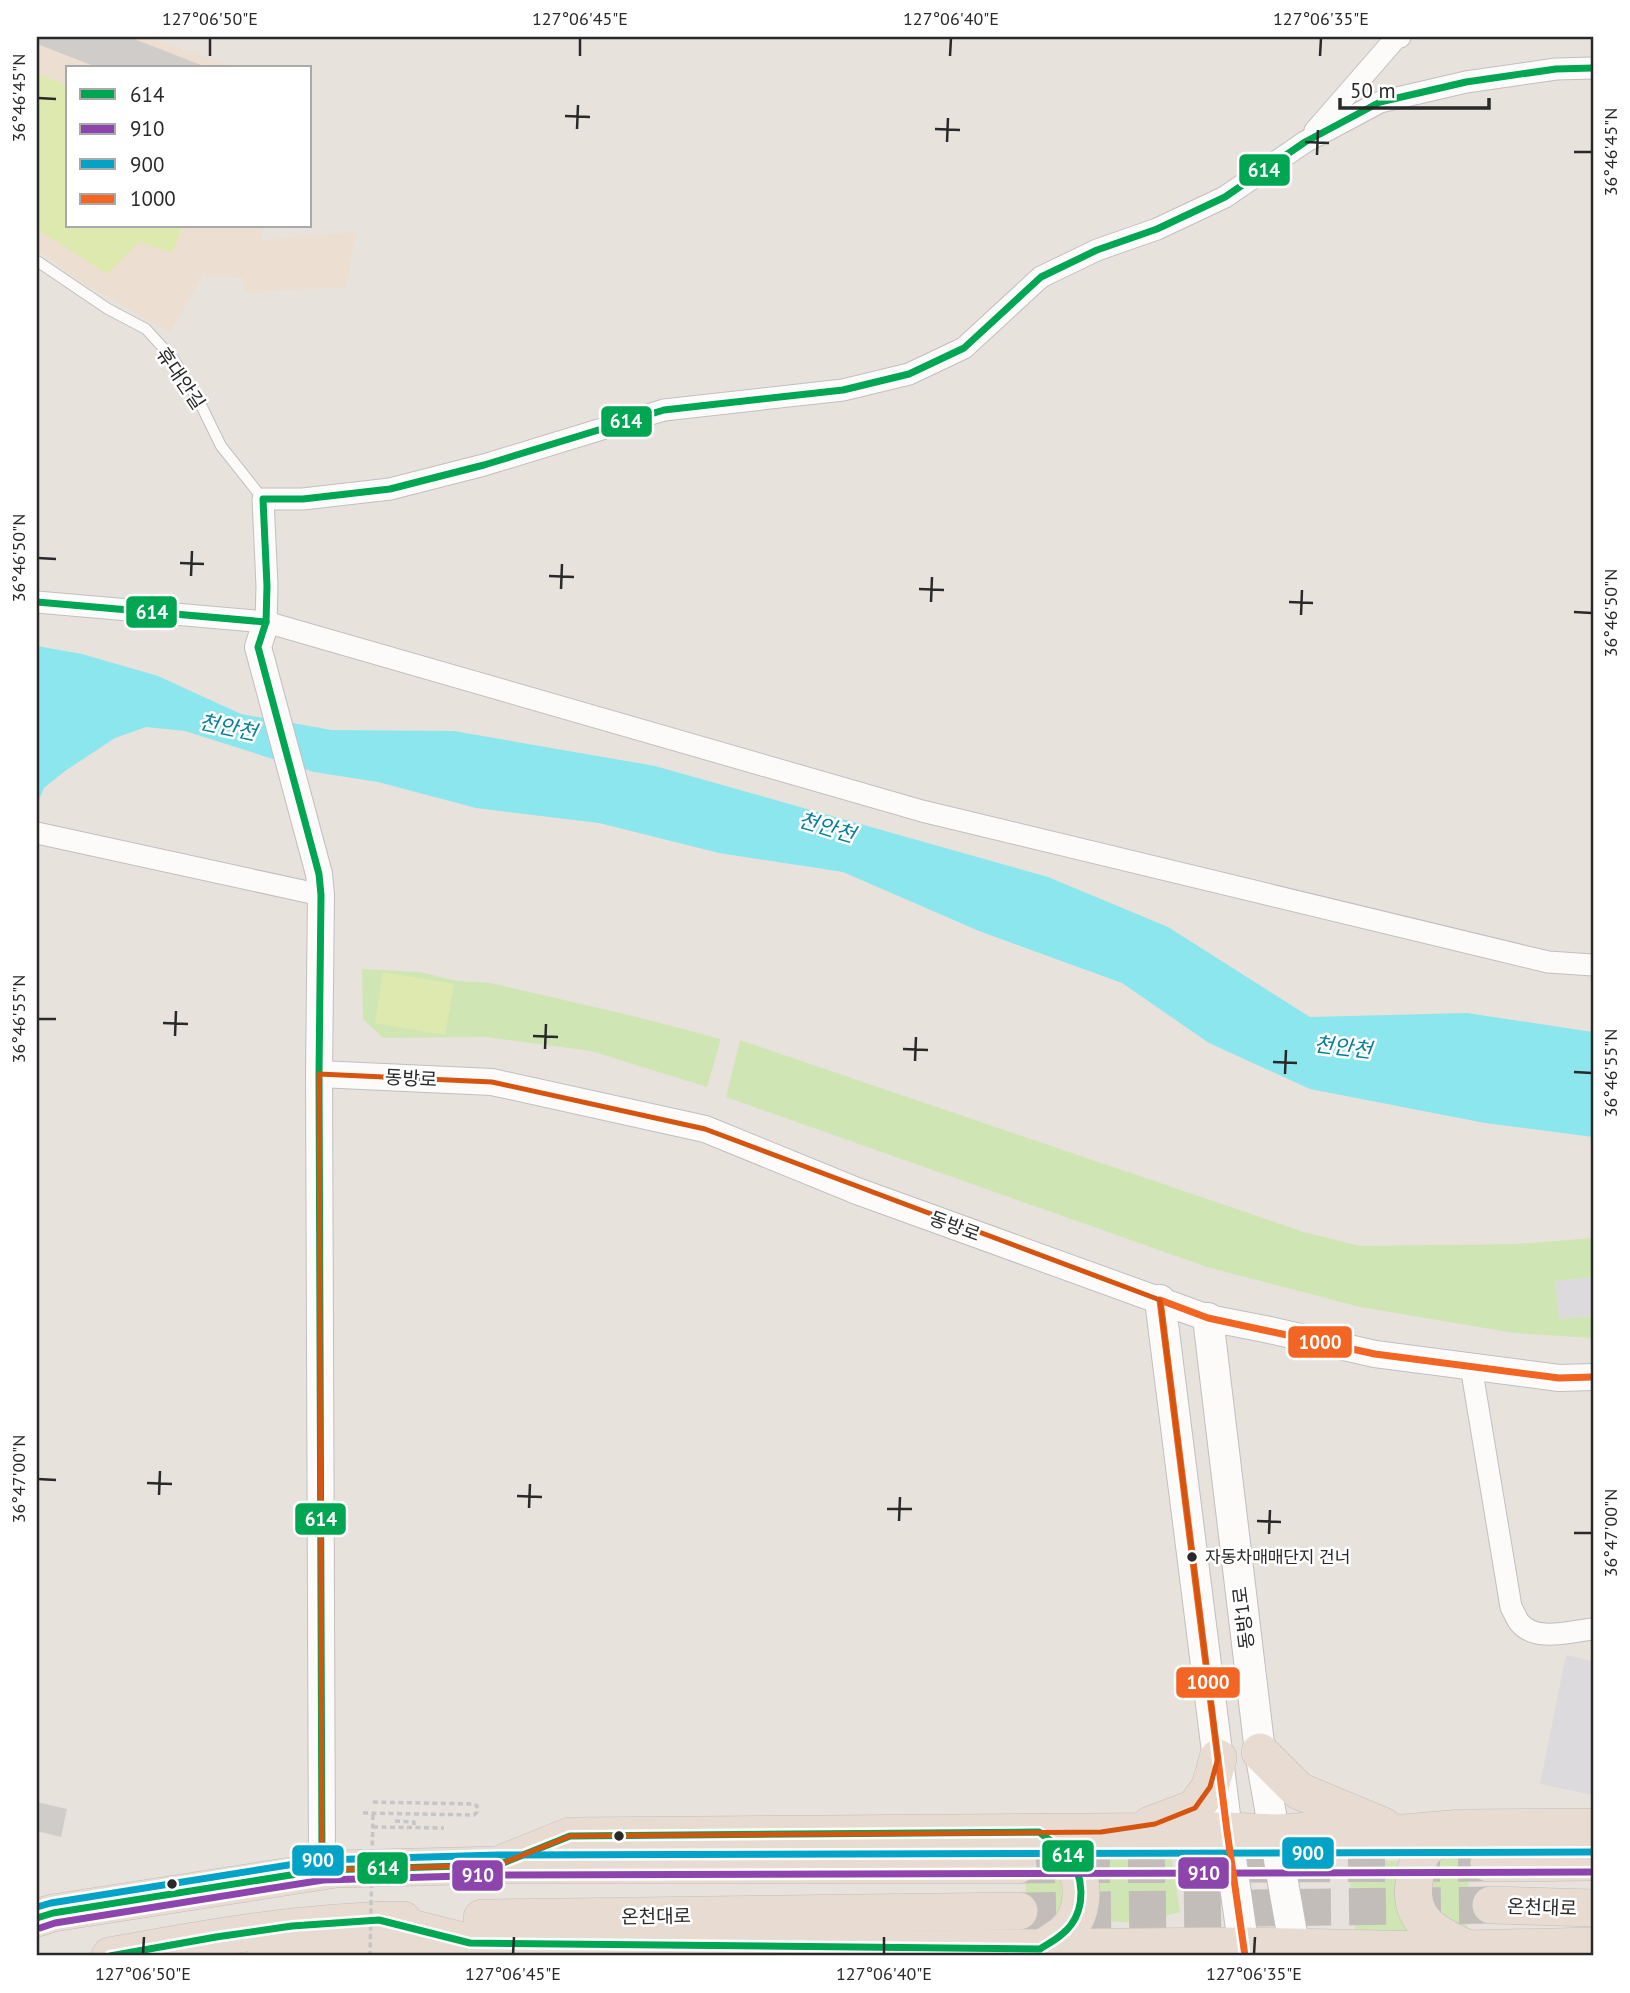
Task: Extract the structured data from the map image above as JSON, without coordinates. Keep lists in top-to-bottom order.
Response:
{
  "streets": {
    "highway": ["온천대로"],
    "main road": ["동방1로"],
    "street": ["동방로"],
    "lane": ["휴대안길"]
  },
  "crossings": [
    ["동방로", "동방1로"]
  ],
  "water": ["천안천"],
  "places": ["자동차매매단지 건너"],
  "lines": [
    "transit line 614",
    "transit line 1000",
    "transit line 900",
    "transit line 910"
  ],
  "legend": [
    "614",
    "910",
    "900",
    "1000"
  ],
  "scale_bar": "50 m",
  "coordinates": [
    "127°06'50\"E",
    "127°06'45\"E",
    "127°06'40\"E",
    "127°06'35\"E",
    "36°46'45\"N",
    "36°46'50\"N",
    "36°46'55\"N",
    "36°47'00\"N"
  ]
}
